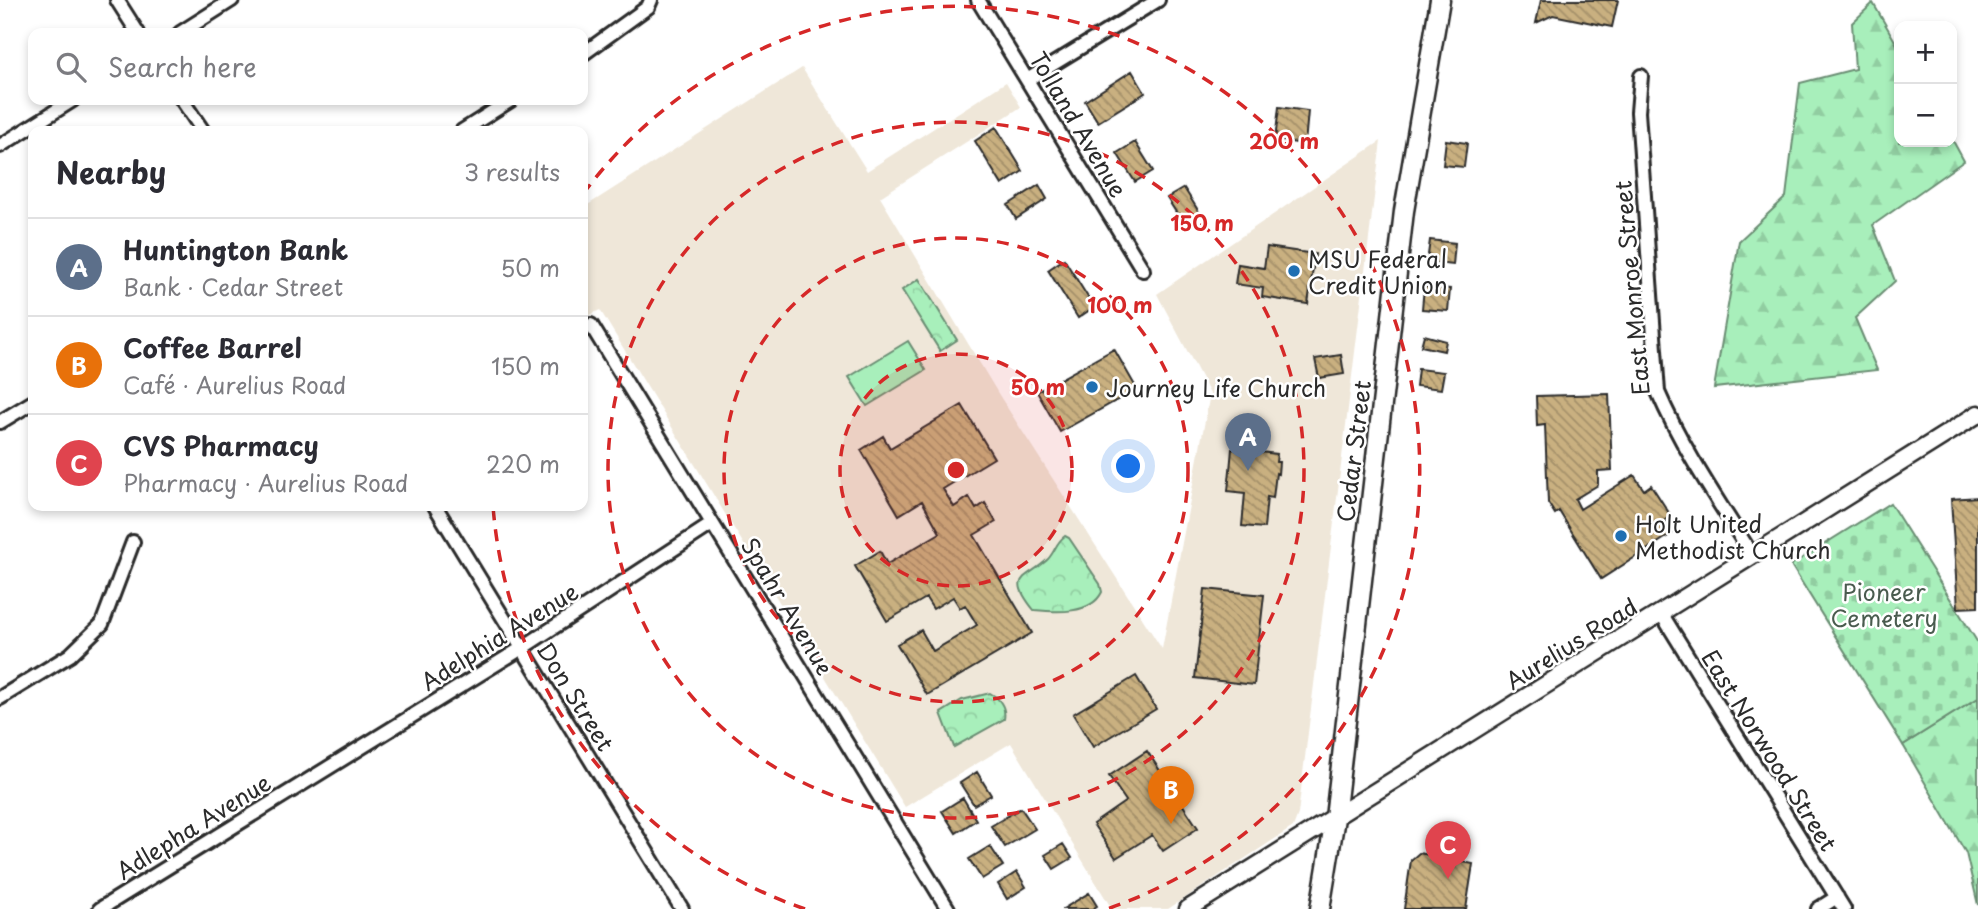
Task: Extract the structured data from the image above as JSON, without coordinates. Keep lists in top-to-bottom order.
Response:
{
  "streets": {
    "main road": ["Cedar Street"],
    "street": [
      "Tolland Avenue",
      "East Monroe Street",
      "Spahr Avenue",
      "Adelphia Avenue",
      "Aurelius Road",
      "Don Street",
      "East Norwood Street",
      "Adlepha Avenue"
    ]
  },
  "crossings": [
    ["East Monroe Street", "Aurelius Road"],
    ["Cedar Street", "Aurelius Road"],
    ["Spahr Avenue", "Adelphia Avenue"],
    ["Adelphia Avenue", "Don Street"],
    ["Adelphia Avenue", "Adlepha Avenue"],
    ["Aurelius Road", "East Norwood Street"]
  ],
  "parks": ["Pioneer Cemetery"],
  "places": ["MSU Federal Credit Union", "Journey Life Church", "Holt United Methodist Church"],
  "page": {
    "map_buttons": ["+", "−"],
    "search": "Search here",
    "heading": ["Nearby", "3 results"],
    "list": [
      {
        "mark": "A",
        "name": "Huntington Bank",
        "note": "Bank · Cedar Street",
        "value": "50 m"
      },
      {
        "mark": "B",
        "name": "Coffee Barrel",
        "note": "Café · Aurelius Road",
        "value": "150 m"
      },
      {
        "mark": "C",
        "name": "CVS Pharmacy",
        "note": "Pharmacy · Aurelius Road",
        "value": "220 m"
      }
    ],
    "pins": ["A", "B", "C"]
  },
  "rings": [
    "200 m",
    "150 m",
    "100 m",
    "50 m"
  ]
}
